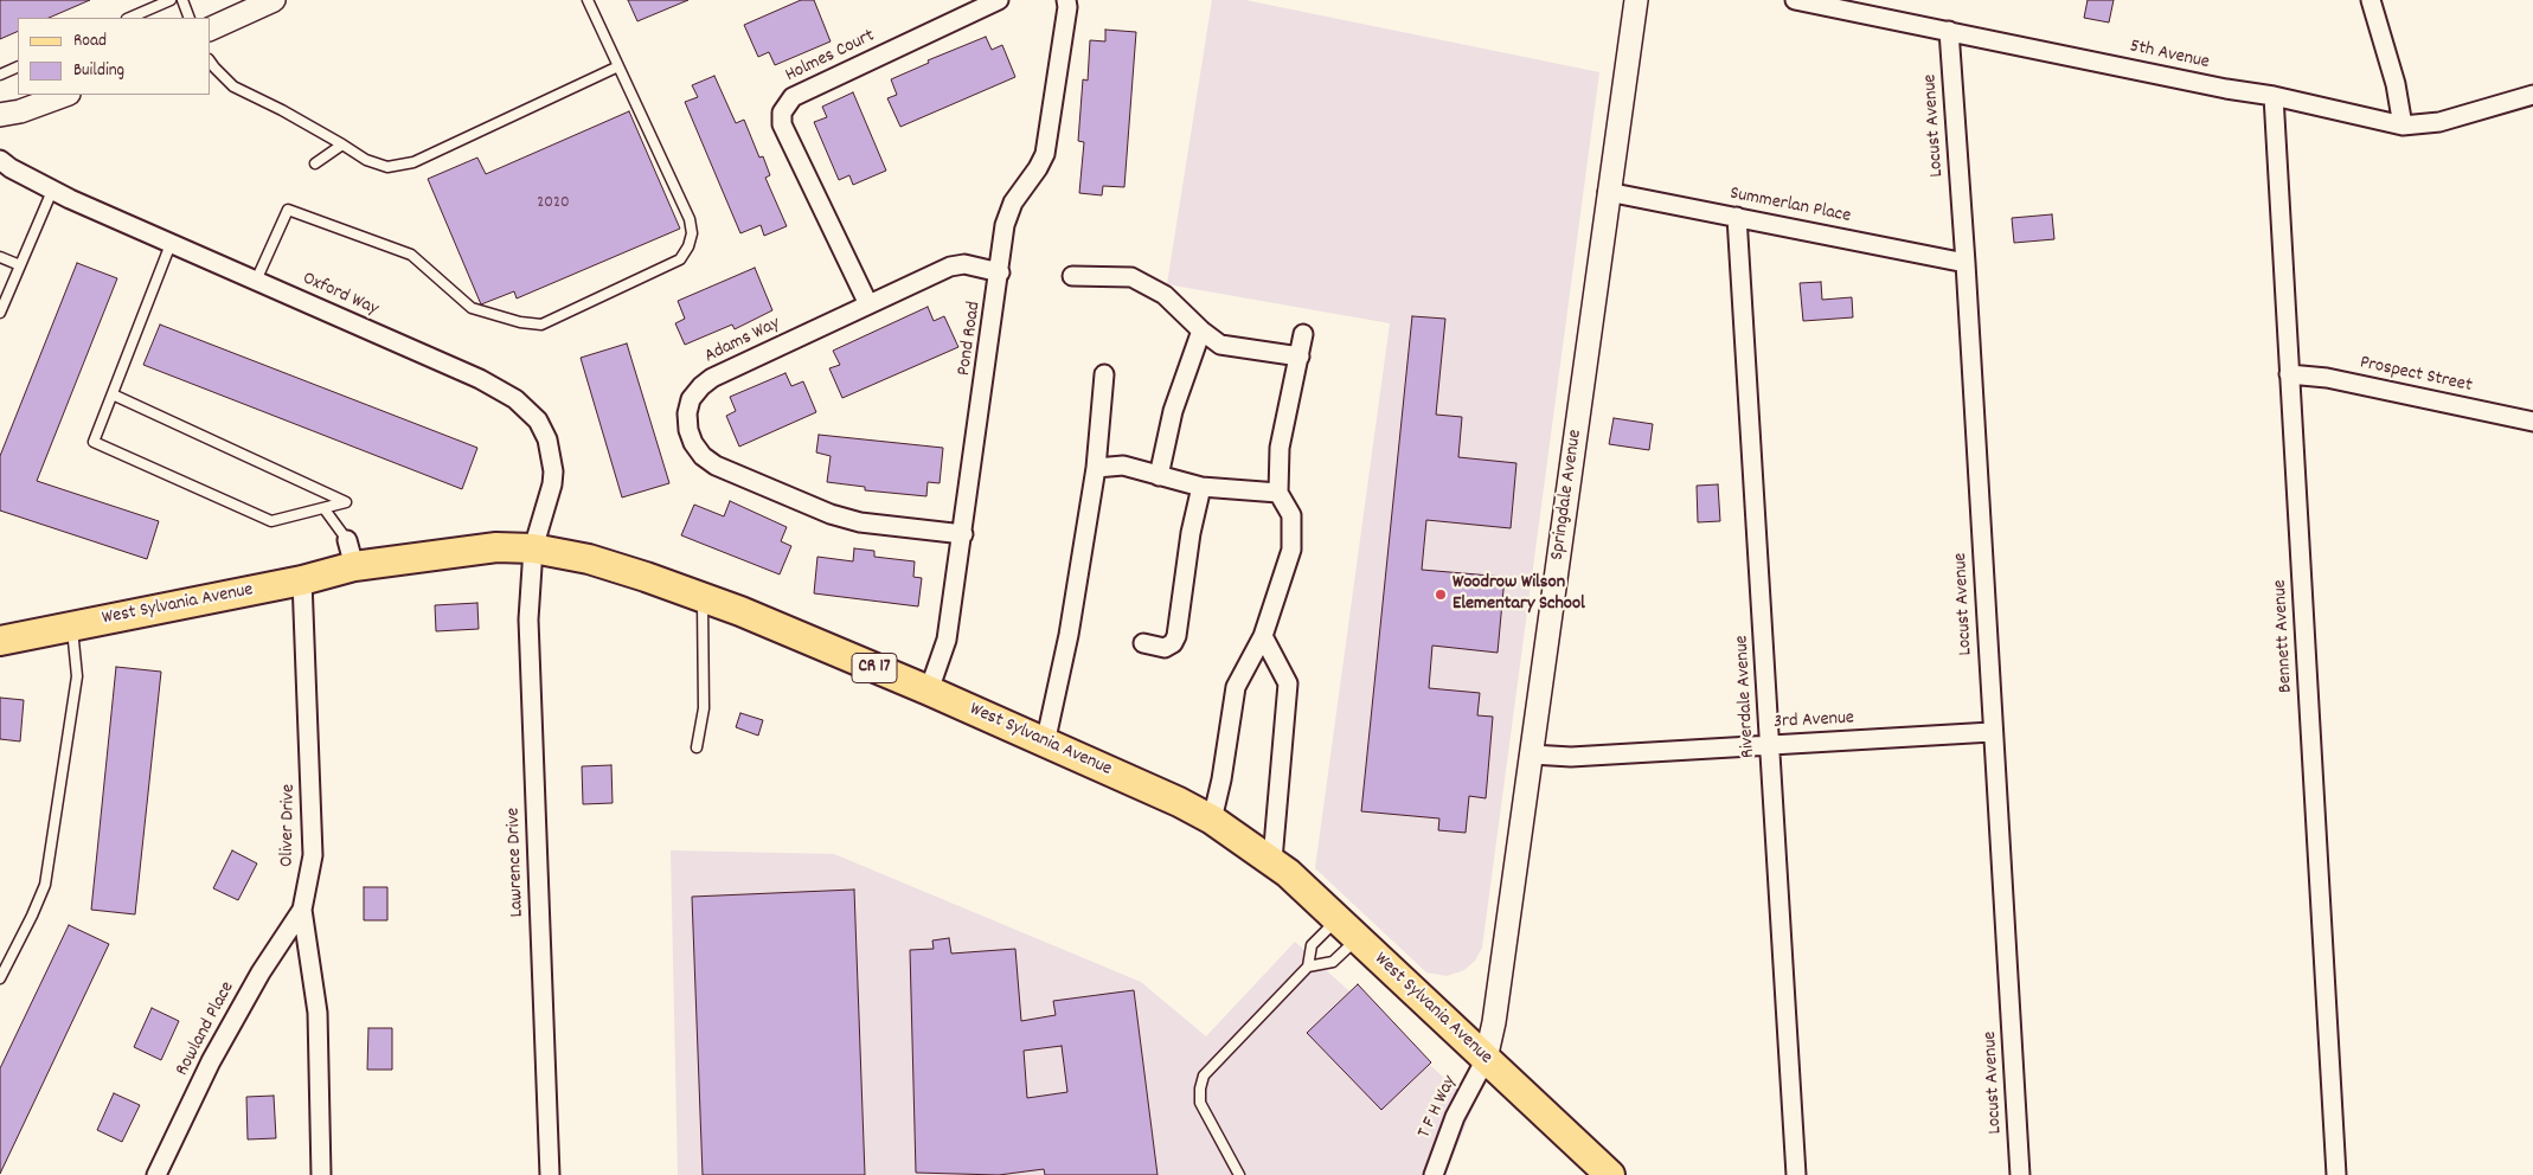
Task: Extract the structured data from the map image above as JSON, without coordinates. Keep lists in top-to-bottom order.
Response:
{
  "streets": {
    "main road": ["West Sylvania Avenue", "CR 17"],
    "street": [
      "5th Avenue",
      "Holmes Court",
      "Locust Avenue",
      "Summerlan Place",
      "Oxford Way",
      "Pond Road",
      "Adams Way",
      "Prospect Street",
      "Springdale Avenue",
      "Bennett Avenue",
      "Riverdale Avenue",
      "3rd Avenue",
      "Oliver Drive",
      "Lawrence Drive",
      "Rowland Place",
      "T F H Way"
    ]
  },
  "crossings": [
    ["5th Avenue", "Locust Avenue"],
    ["5th Avenue", "Bennett Avenue"],
    ["Holmes Court", "Adams Way"],
    ["Locust Avenue", "Summerlan Place"],
    ["Locust Avenue", "3rd Avenue"],
    ["Summerlan Place", "Springdale Avenue"],
    ["Summerlan Place", "Riverdale Avenue"],
    ["Oxford Way", "West Sylvania Avenue"],
    ["Oxford Way", "Lawrence Drive"],
    ["Pond Road", "Adams Way"],
    ["Pond Road", "West Sylvania Avenue"],
    ["Prospect Street", "Bennett Avenue"],
    ["Springdale Avenue", "West Sylvania Avenue"],
    ["Springdale Avenue", "3rd Avenue"],
    ["Springdale Avenue", "T F H Way"],
    ["West Sylvania Avenue", "Oliver Drive"],
    ["West Sylvania Avenue", "Lawrence Drive"],
    ["West Sylvania Avenue", "T F H Way"],
    ["Riverdale Avenue", "3rd Avenue"],
    ["Oliver Drive", "Rowland Place"]
  ],
  "places": ["Woodrow Wilson Elementary School"],
  "house_numbers": ["2020"],
  "legend": ["Road", "Building"]
}
